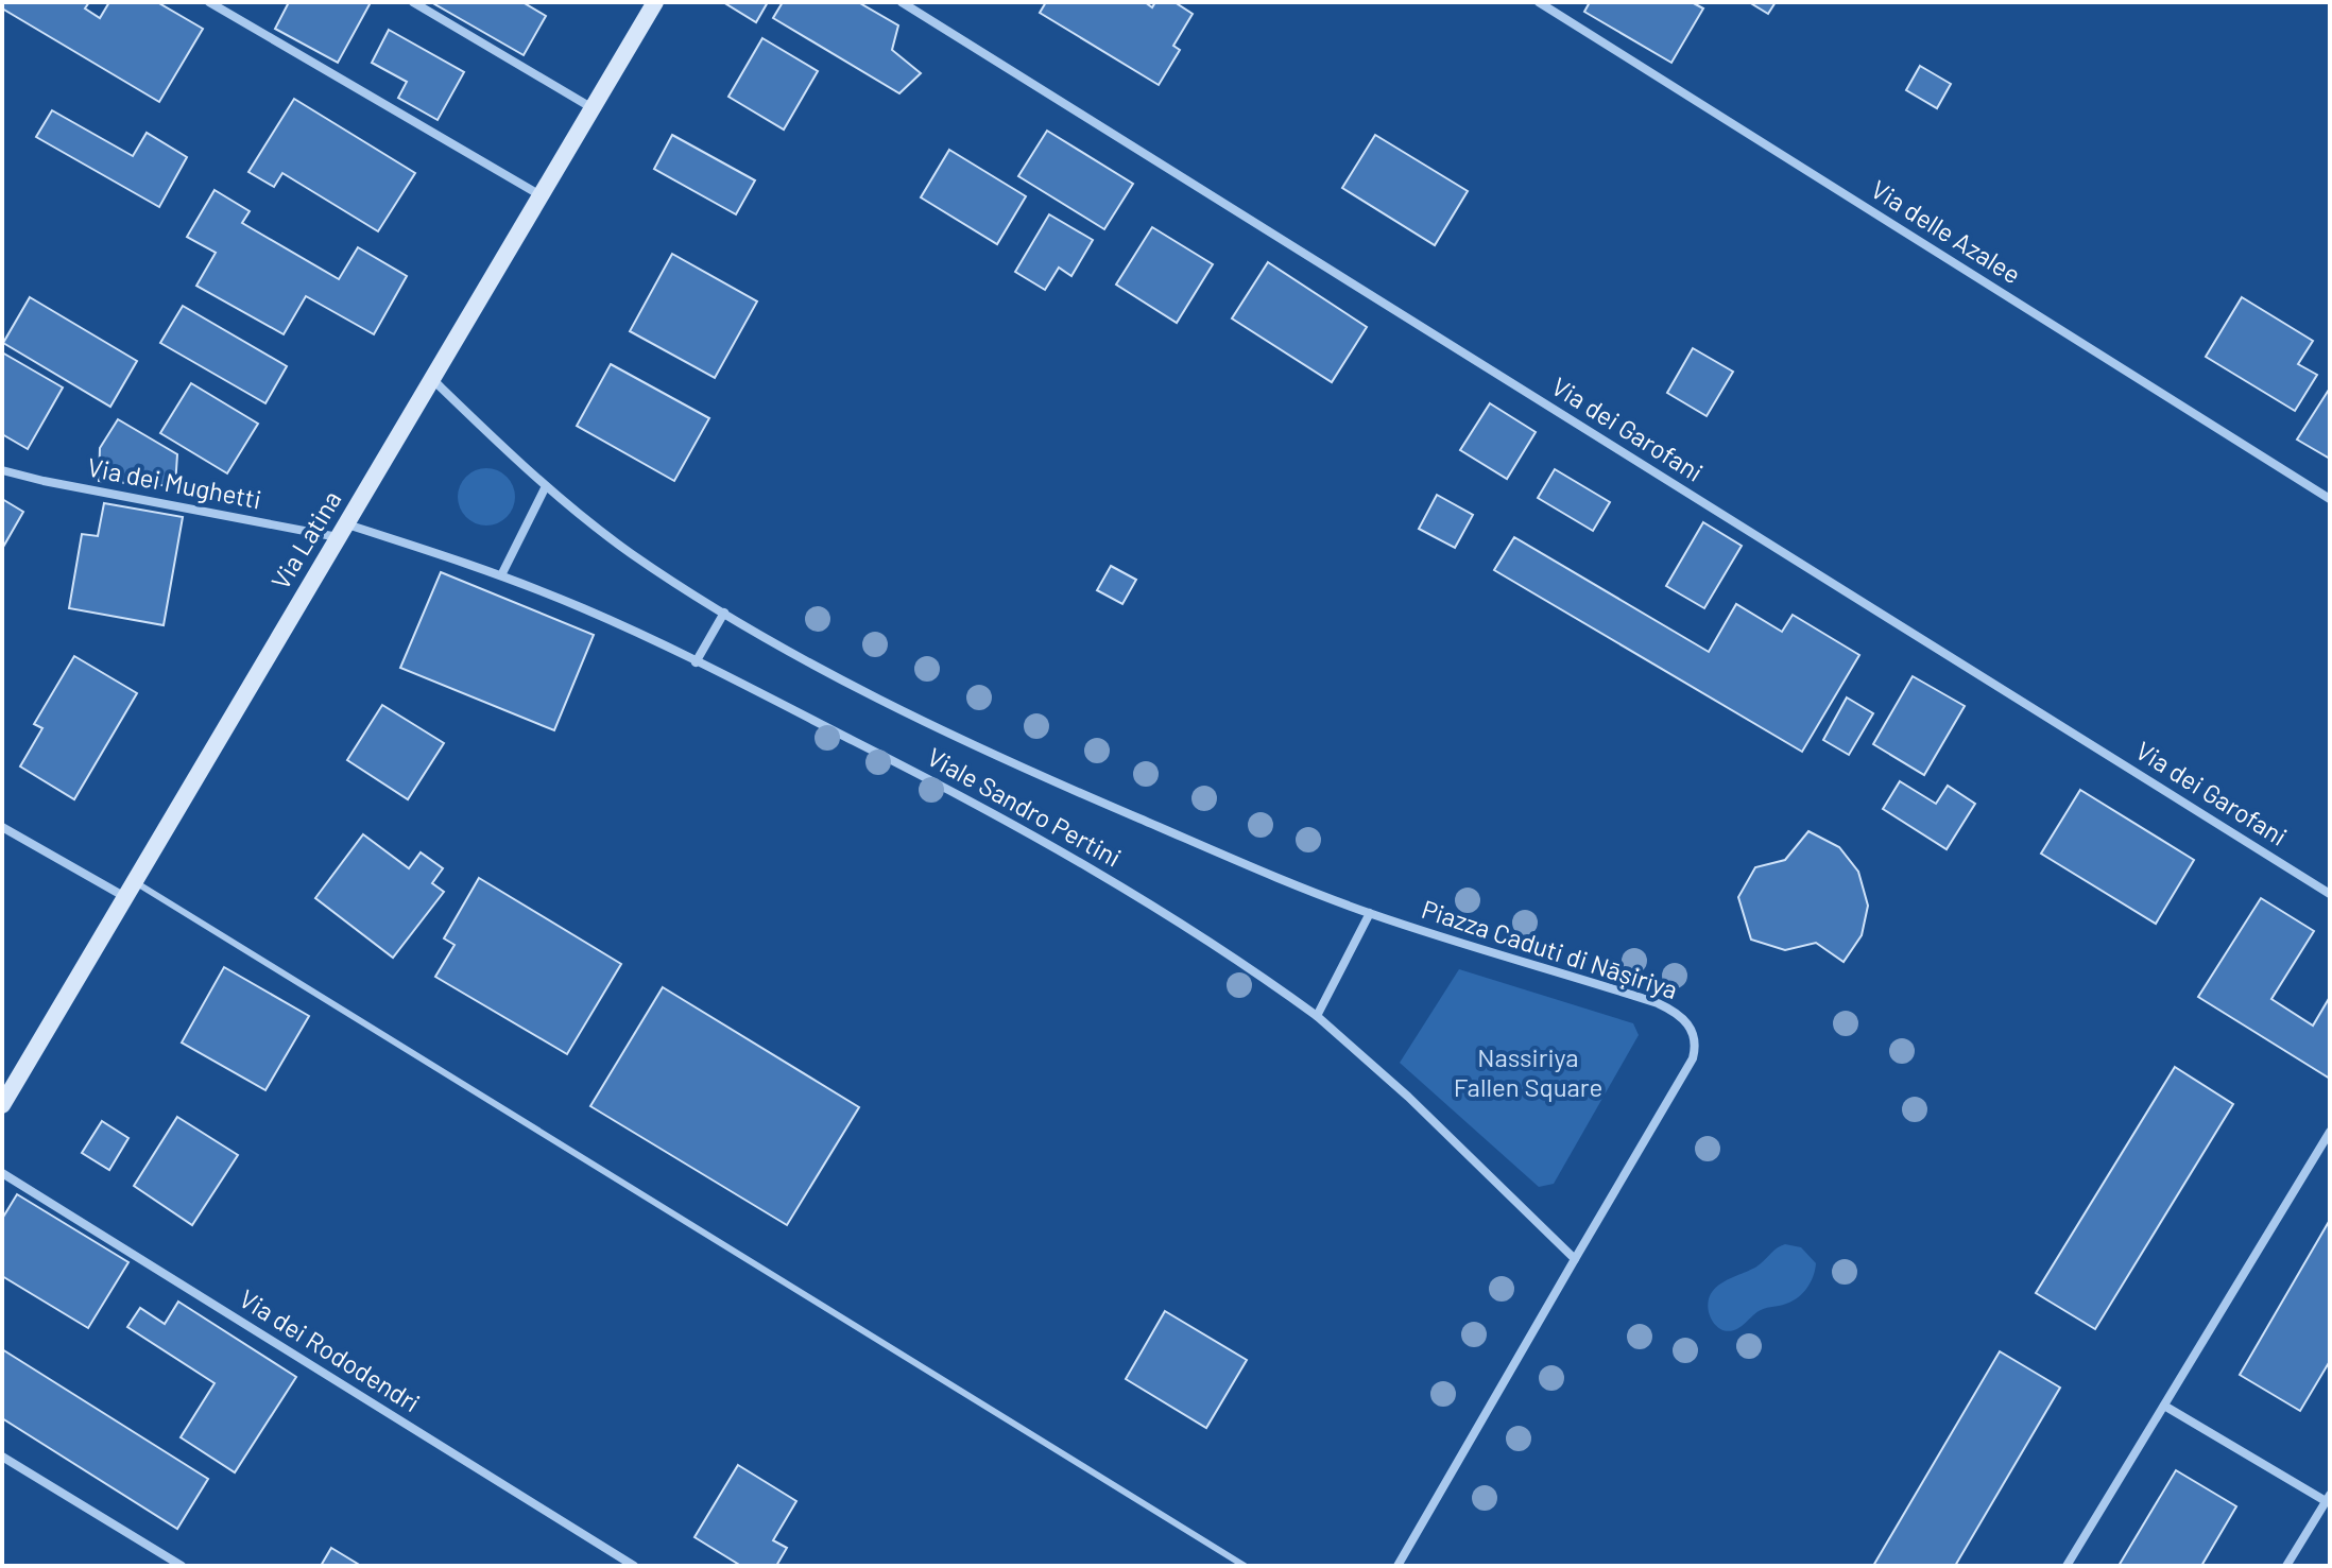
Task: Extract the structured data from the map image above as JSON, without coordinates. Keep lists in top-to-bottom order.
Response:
{
  "streets": {
    "main road": ["Via Latina"],
    "street": [
      "Via delle Azalee",
      "Via dei Garofani",
      "Via dei Mughetti",
      "Viale Sandro Pertini",
      "Piazza Caduti di Nāṣiriya",
      "Via dei Rododendri"
    ]
  },
  "crossings": [
    ["Via dei Mughetti", "Via Latina"],
    ["Via dei Mughetti", "Viale Sandro Pertini"],
    ["Via Latina", "Viale Sandro Pertini"],
    ["Viale Sandro Pertini", "Piazza Caduti di Nāṣiriya"]
  ],
  "parks": ["Nassiriya Fallen Square"]
}
